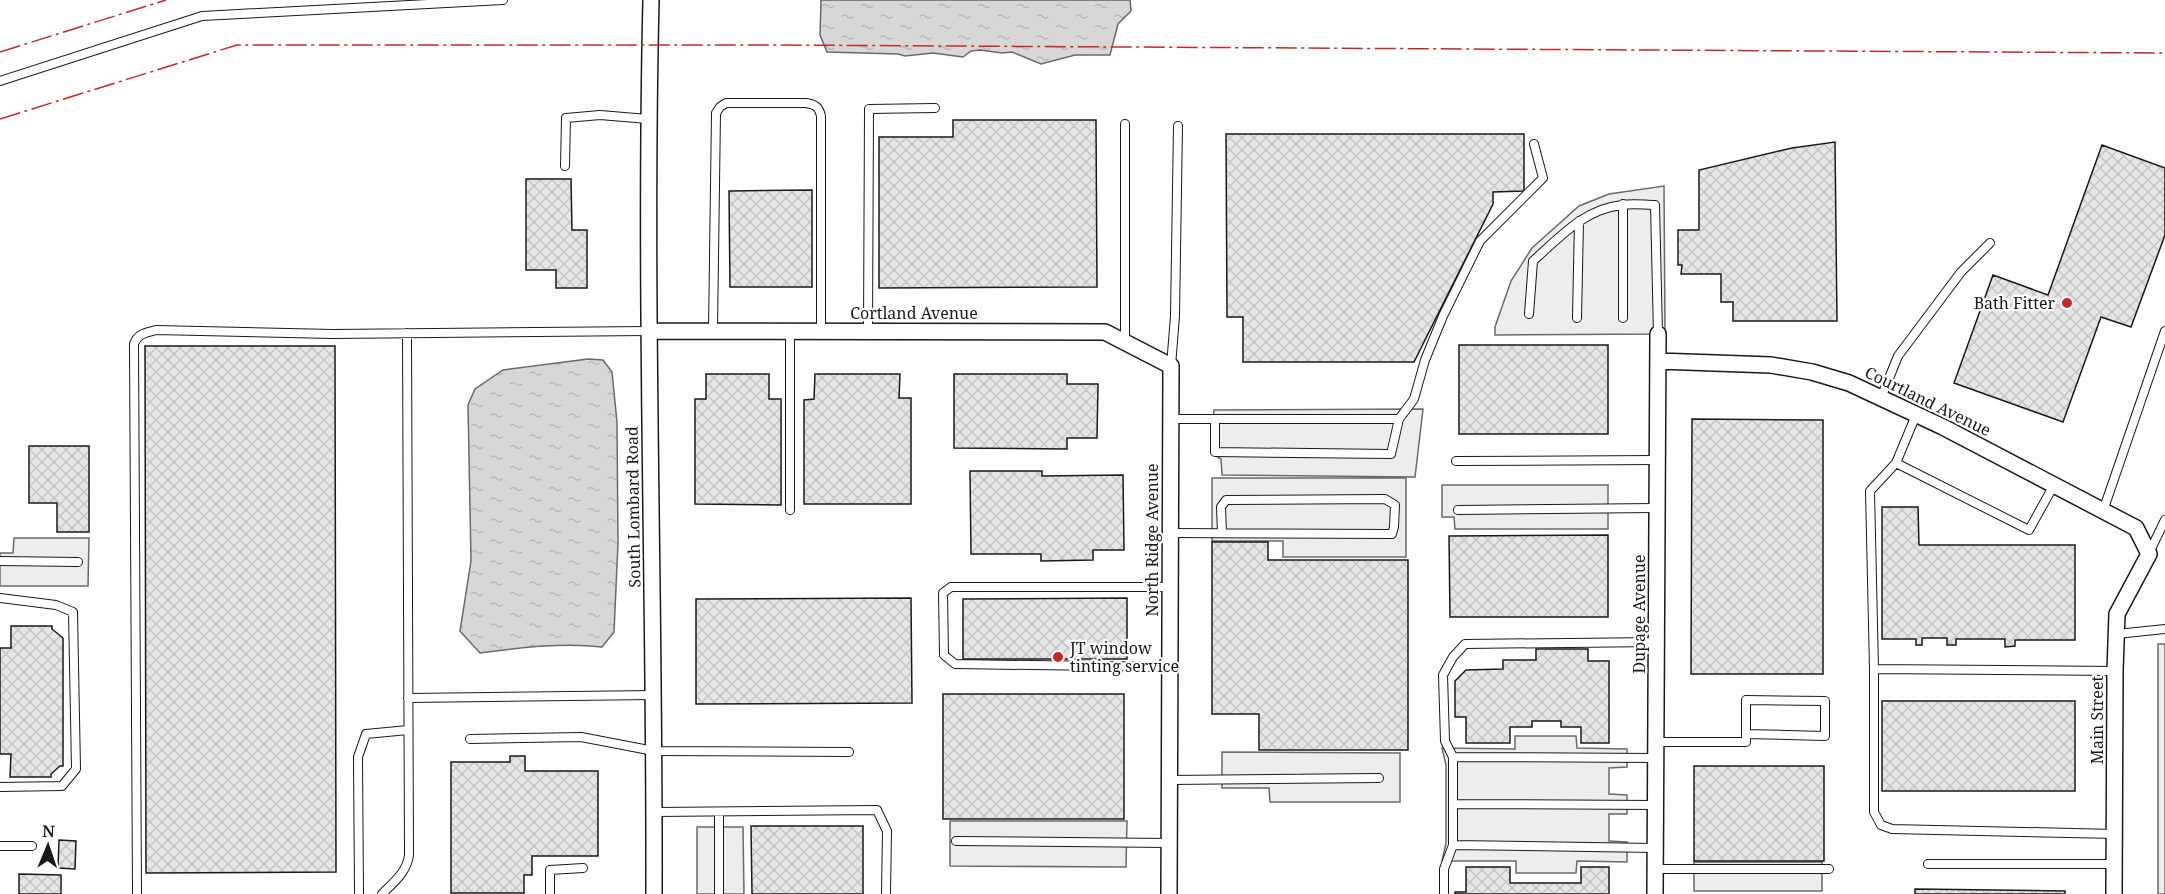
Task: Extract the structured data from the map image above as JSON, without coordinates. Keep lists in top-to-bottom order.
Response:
{
  "streets": {
    "street": [
      "Cortland Avenue",
      "Courtland Avenue",
      "South Lombard Road",
      "North Ridge Avenue",
      "Dupage Avenue",
      "Main Street"
    ]
  },
  "crossings": [
    ["Cortland Avenue", "South Lombard Road"],
    ["Cortland Avenue", "North Ridge Avenue"],
    ["Courtland Avenue", "Dupage Avenue"],
    ["Courtland Avenue", "Main Street"]
  ],
  "places": ["Bath Fitter", "JT window tinting service"],
  "north": "top"
}
